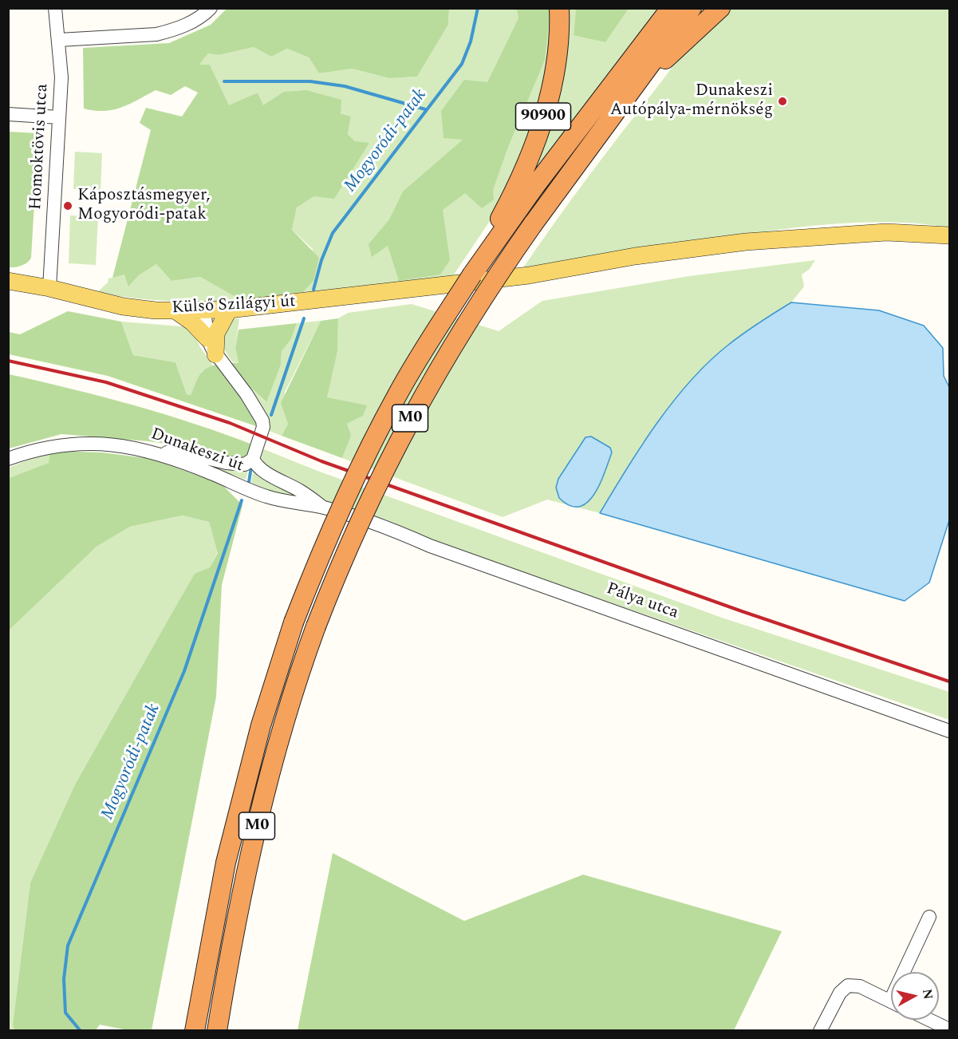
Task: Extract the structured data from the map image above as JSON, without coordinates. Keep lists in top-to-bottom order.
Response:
{
  "streets": {
    "highway": ["90900", "M0"],
    "main road": ["Külső Szilágyi út"],
    "street": ["Homoktövis utca", "Dunakeszi út", "Pálya utca"]
  },
  "crossings": [
    ["90900", "M0"],
    ["Homoktövis utca", "Külső Szilágyi út"],
    ["Dunakeszi út", "Pálya utca"]
  ],
  "water": ["Mogyoródi-patak"],
  "places": ["Dunakeszi Autópálya-mérnökség", "Káposztásmegyer, Mogyoródi-patak"],
  "north": "right"
}
